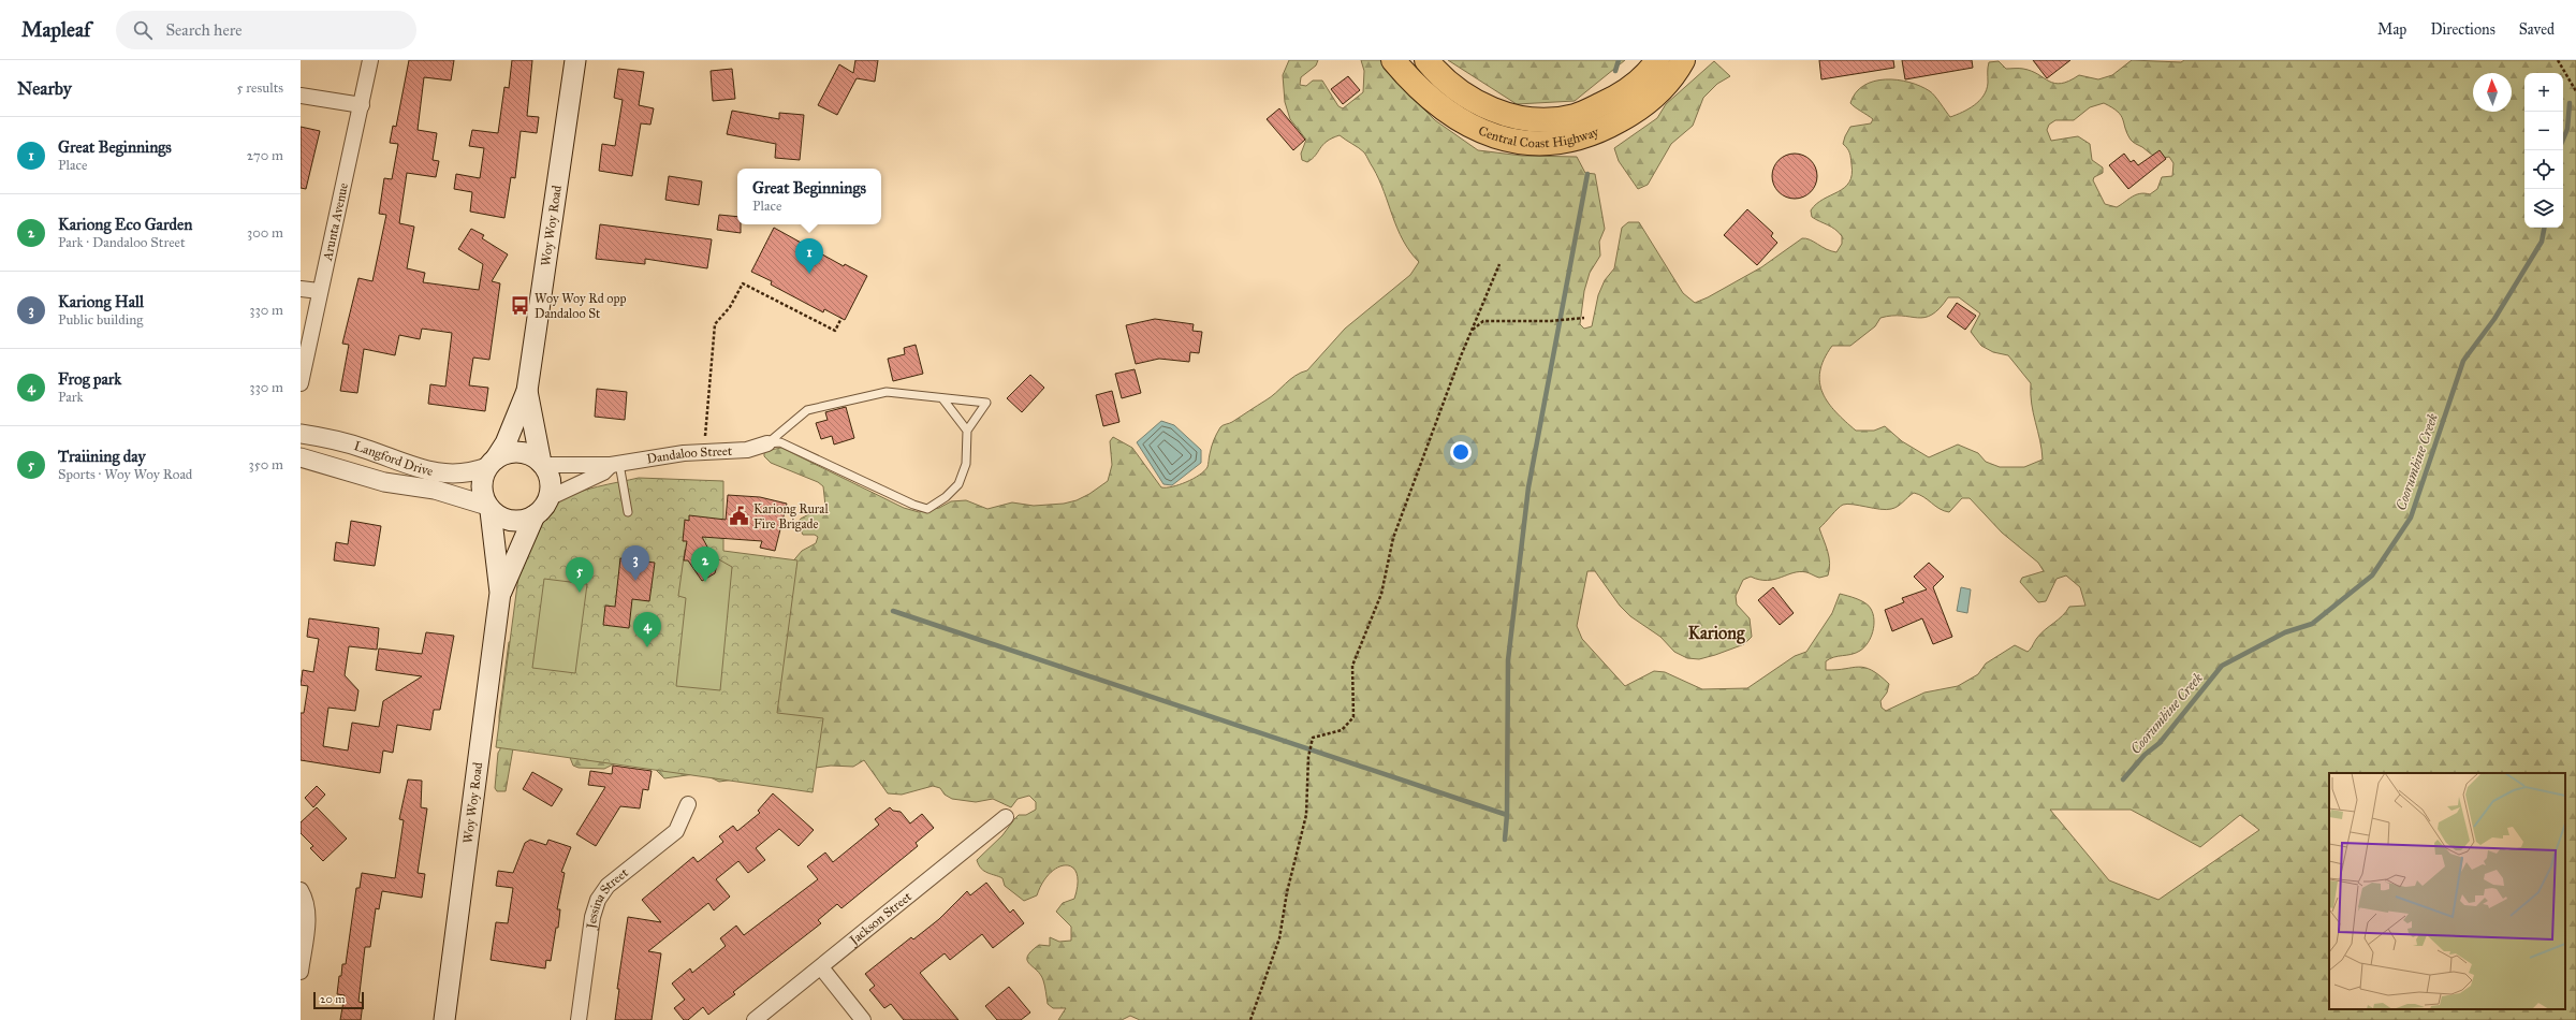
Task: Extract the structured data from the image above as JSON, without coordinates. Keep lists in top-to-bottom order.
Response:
{
  "streets": {
    "highway": ["Central Coast Highway"],
    "main road": ["Woy Woy Road"],
    "street": [
      "Arunta Avenue",
      "Dandaloo Street",
      "Langford Drive",
      "Jessina Street",
      "Jackson Street"
    ]
  },
  "crossings": [
    ["Woy Woy Road", "Dandaloo Street"],
    ["Woy Woy Road", "Langford Drive"],
    ["Dandaloo Street", "Langford Drive"]
  ],
  "districts": ["Kariong"],
  "water": ["Coorumbine Creek"],
  "places": {
    "bus stop": ["Woy Woy Rd opp Dandaloo St"],
    "public building": ["Kariong Rural Fire Brigade"]
  },
  "scale_bar": "20 m",
  "north": "top",
  "page": {
    "header": "Mapleaf",
    "search": "Search here",
    "nav": ["Map", "Directions", "Saved"],
    "heading": ["Nearby", "5 results"],
    "map_buttons": ["+", "−"],
    "list": [
      {
        "mark": "1",
        "name": "Great Beginnings",
        "note": "Place",
        "value": "270 m"
      },
      {
        "mark": "2",
        "name": "Kariong Eco Garden",
        "note": "Park · Dandaloo Street",
        "value": "300 m"
      },
      {
        "mark": "3",
        "name": "Kariong Hall",
        "note": "Public building",
        "value": "330 m"
      },
      {
        "mark": "4",
        "name": "Frog park",
        "note": "Park",
        "value": "330 m"
      },
      {
        "mark": "5",
        "name": "Traiining day",
        "note": "Sports · Woy Woy Road",
        "value": "350 m"
      }
    ],
    "popup": ["Great Beginnings", "Place"],
    "pins": [
      "1",
      "3",
      "2",
      "5",
      "4"
    ],
    "scale": "20 m"
  }
}
